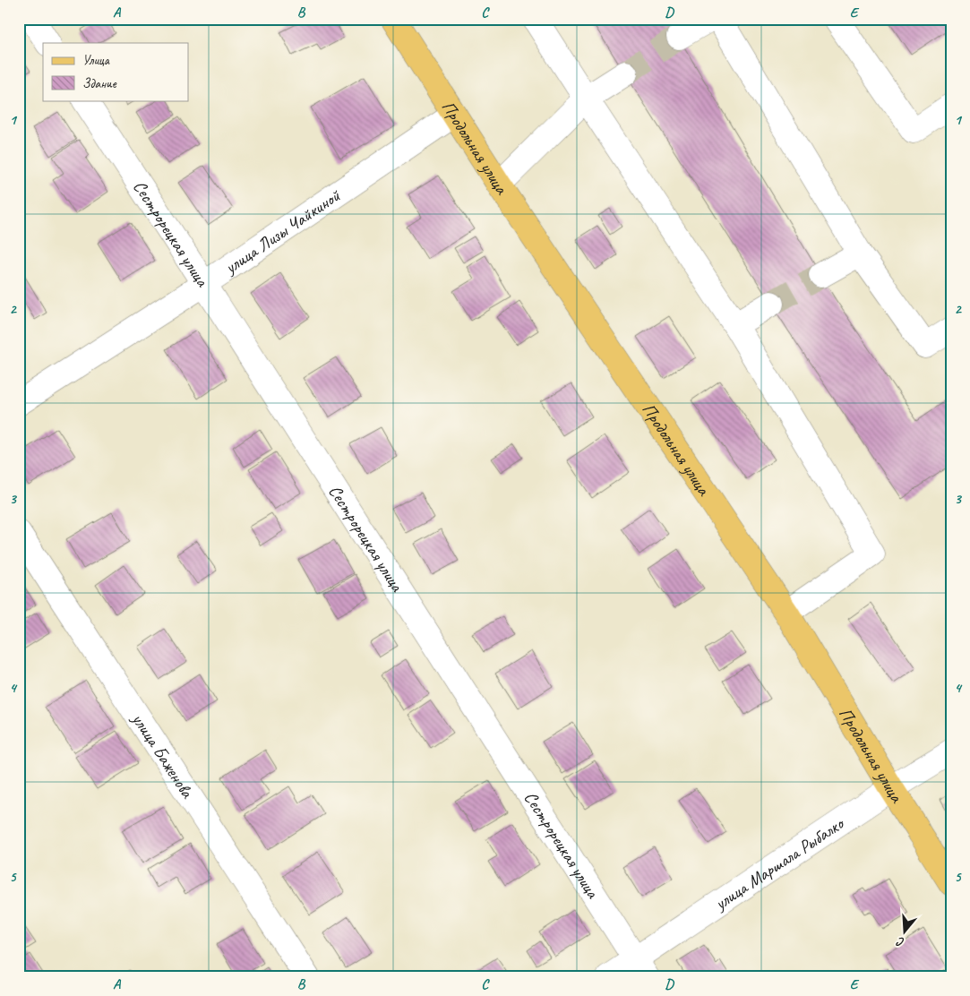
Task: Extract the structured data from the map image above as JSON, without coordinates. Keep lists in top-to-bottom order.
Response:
{
  "streets": {
    "main road": ["Продольная улица"],
    "street": [
      "улица Лизы Чайкиной",
      "Сестрорецкая улица",
      "улица Баженова",
      "улица Маршала Рыбалко"
    ]
  },
  "crossings": [
    ["Продольная улица", "улица Лизы Чайкиной"],
    ["Продольная улица", "улица Маршала Рыбалко"],
    ["улица Лизы Чайкиной", "Сестрорецкая улица"],
    ["Сестрорецкая улица", "улица Маршала Рыбалко"]
  ],
  "legend": ["Улица", "Здание"],
  "north": "bottom",
  "grid": {
    "columns": [
      "A",
      "B",
      "C",
      "D",
      "E"
    ],
    "rows": [
      "1",
      "2",
      "3",
      "4",
      "5"
    ]
  }
}
